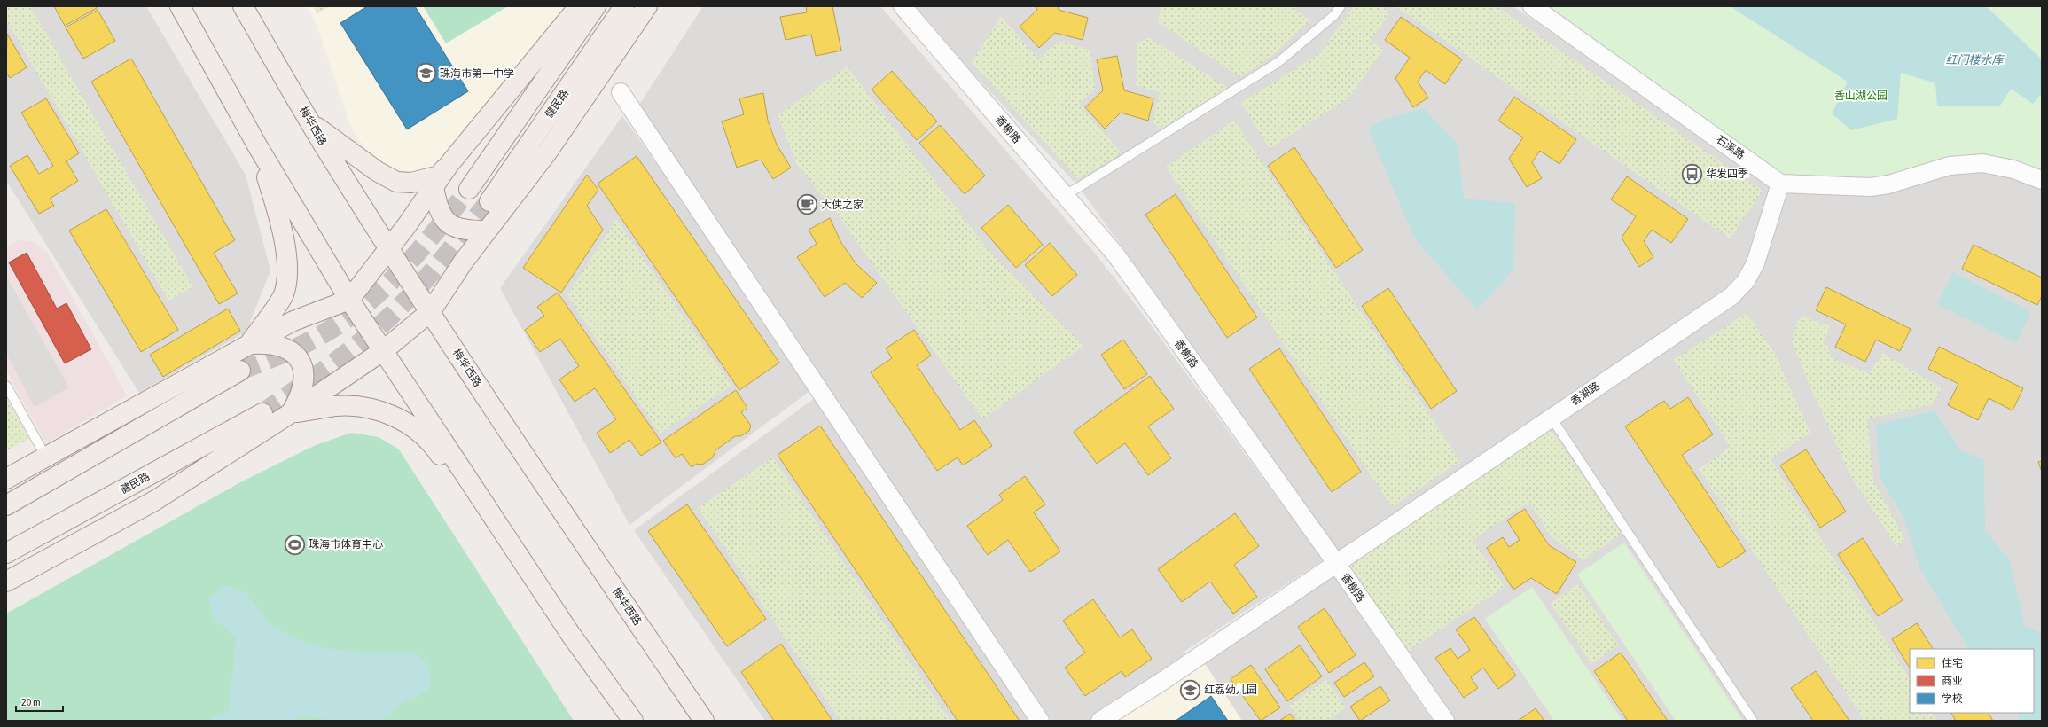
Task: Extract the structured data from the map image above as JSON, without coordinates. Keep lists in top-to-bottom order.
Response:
{
  "streets": {
    "main road": ["健民路", "梅华西路"],
    "street": ["香榭路", "石溪路", "香湖路"]
  },
  "crossings": [
    ["香榭路", "香湖路"],
    ["石溪路", "香湖路"]
  ],
  "water": ["红门楼水库"],
  "parks": ["香山湖公园"],
  "places": {
    "school or university": ["珠海市第一中学", "红荔幼儿园"],
    "bus stop": ["华发四季"],
    "cafe": ["大侠之家"],
    "sports": ["珠海市体育中心"]
  },
  "legend": ["住宅", "商业", "学校"],
  "scale_bar": "20 m"
}
